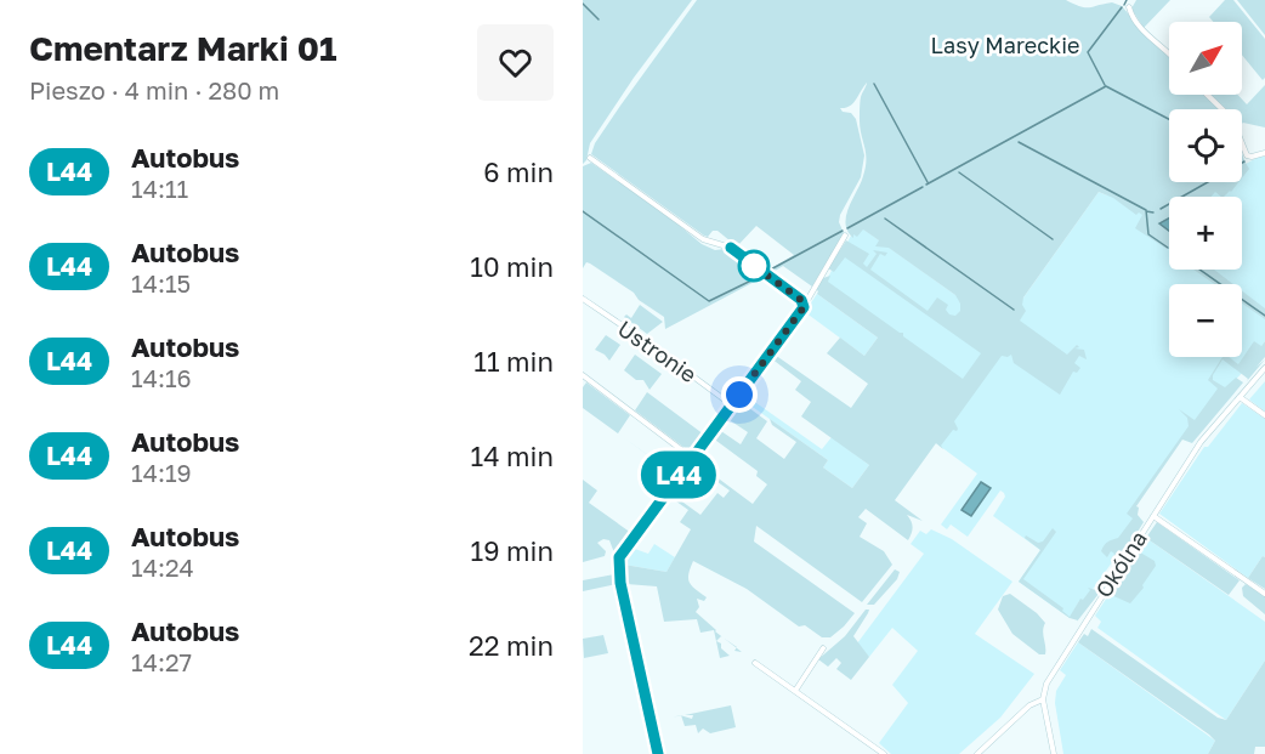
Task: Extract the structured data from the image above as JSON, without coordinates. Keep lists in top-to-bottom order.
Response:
{
  "streets": {
    "street": ["Ustronie", "Okólna"]
  },
  "parks": ["Lasy Mareckie"],
  "lines": ["bus line L44"],
  "north": "top right",
  "page": {
    "heading": ["Cmentarz Marki 01", "Pieszo · 4 min · 280 m"],
    "on_map": "L44",
    "map_buttons": ["+", "−"],
    "list": [
      {
        "mark": "L44",
        "name": "Autobus",
        "note": "14:11",
        "value": "6 min"
      },
      {
        "mark": "L44",
        "name": "Autobus",
        "note": "14:15",
        "value": "10 min"
      },
      {
        "mark": "L44",
        "name": "Autobus",
        "note": "14:16",
        "value": "11 min"
      },
      {
        "mark": "L44",
        "name": "Autobus",
        "note": "14:19",
        "value": "14 min"
      },
      {
        "mark": "L44",
        "name": "Autobus",
        "note": "14:24",
        "value": "19 min"
      },
      {
        "mark": "L44",
        "name": "Autobus",
        "note": "14:27",
        "value": "22 min"
      }
    ]
  }
}
